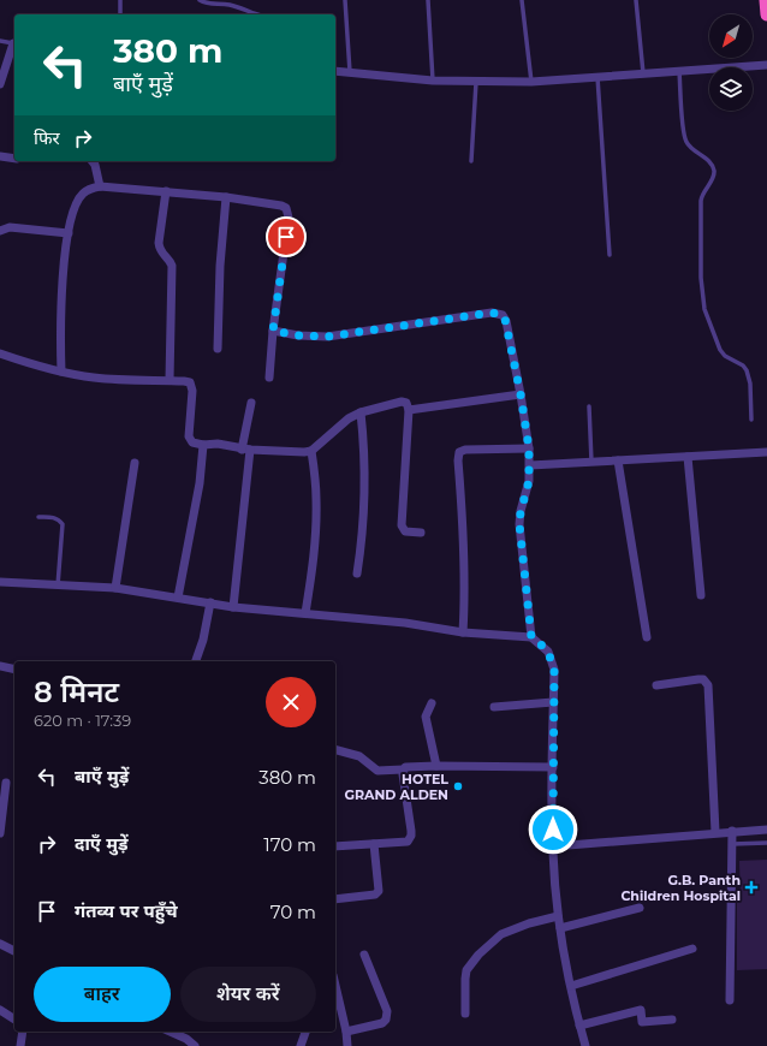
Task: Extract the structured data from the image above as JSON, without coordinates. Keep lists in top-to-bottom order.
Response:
{
  "places": {
    "other": ["HOTEL GRAND ALDEN"],
    "health": ["G.B. Panth Children Hospital"]
  },
  "north": "bottom left",
  "page": {
    "turn": ["380 m", "बाएँ मुड़ें"],
    "then": "फिर",
    "heading": ["8 मिनट", "620 m · 17:39"],
    "list": [
      {
        "name": "बाएँ मुड़ें",
        "value": "380 m"
      },
      {
        "name": "दाएँ मुड़ें",
        "value": "170 m"
      },
      {
        "name": "गंतव्य पर पहुँचे",
        "value": "70 m"
      }
    ],
    "buttons": ["बाहर", "शेयर करें"]
  }
}
